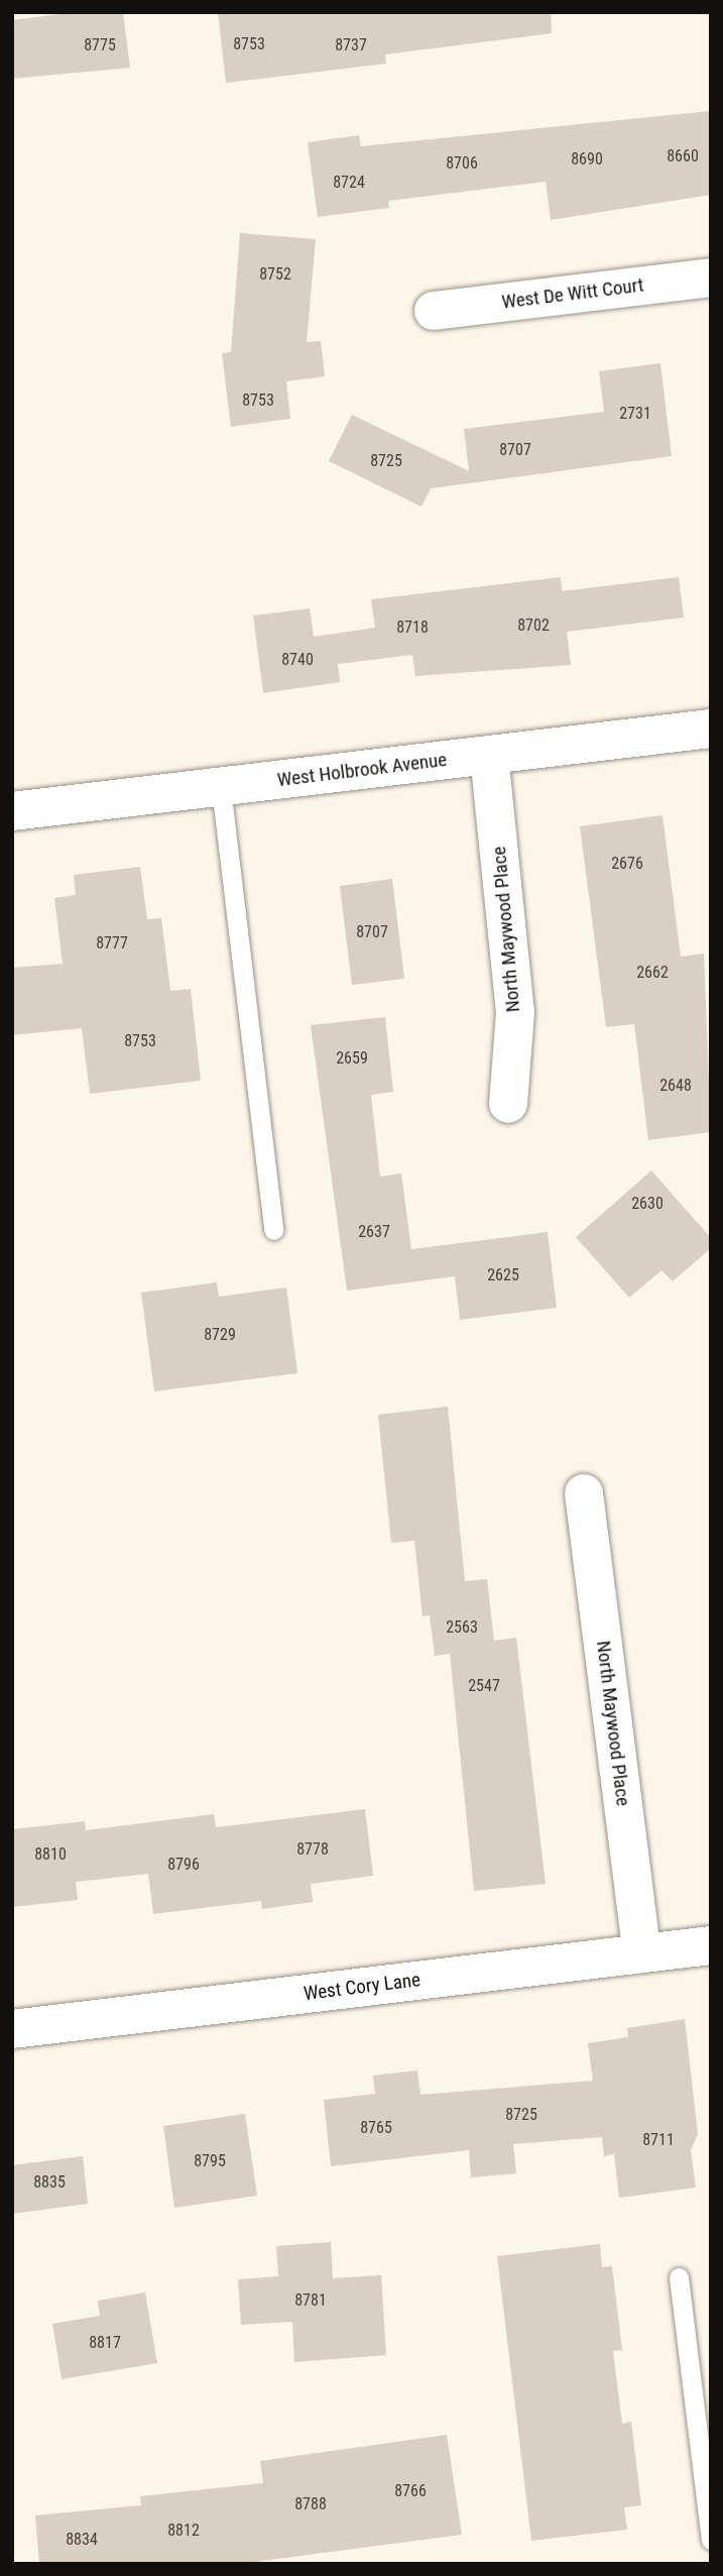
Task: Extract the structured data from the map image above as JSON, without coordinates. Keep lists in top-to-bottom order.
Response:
{
  "streets": {
    "street": [
      "West De Witt Court",
      "West Holbrook Avenue",
      "North Maywood Place",
      "West Cory Lane"
    ]
  },
  "crossings": [
    ["West Holbrook Avenue", "North Maywood Place"],
    ["North Maywood Place", "West Cory Lane"]
  ],
  "house_numbers": [
    "8753",
    "8775",
    "8737",
    "8660",
    "8690",
    "8706",
    "8724",
    "8752",
    "8753",
    "2731",
    "8707",
    "8725",
    "8702",
    "8718",
    "8740",
    "2676",
    "8707",
    "8777",
    "2662",
    "8753",
    "2659",
    "2648",
    "2630",
    "2637",
    "2625",
    "8729",
    "2563",
    "2547",
    "8778",
    "8810",
    "8796",
    "8725",
    "8765",
    "8711",
    "8795",
    "8835",
    "8781",
    "8817",
    "8766",
    "8788",
    "8812",
    "8834"
  ]
}
